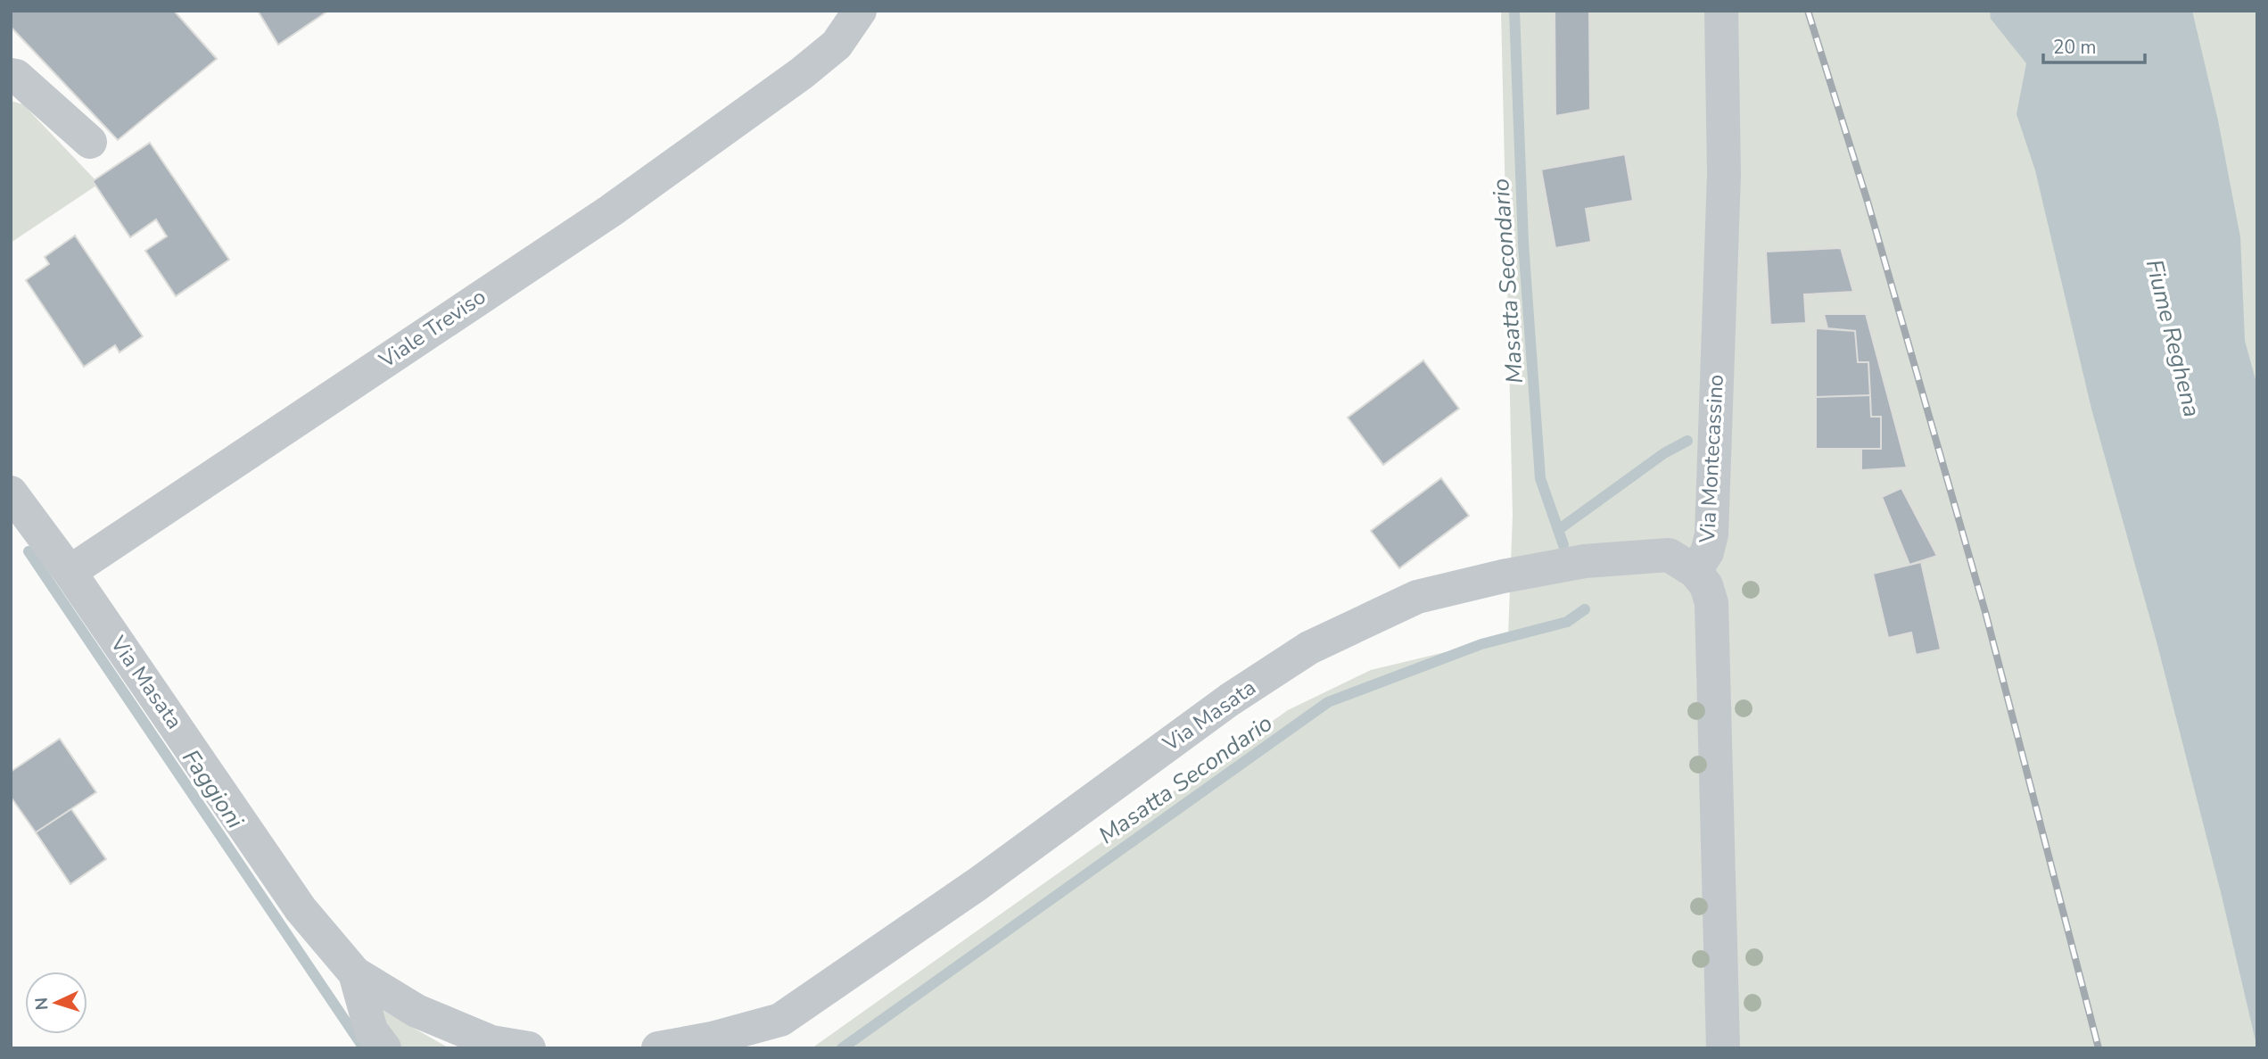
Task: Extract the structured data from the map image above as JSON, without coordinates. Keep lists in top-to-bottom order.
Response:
{
  "streets": {
    "street": ["Viale Treviso", "Via Montecassino", "Via Masata"]
  },
  "crossings": [
    ["Viale Treviso", "Via Masata"],
    ["Via Montecassino", "Via Masata"]
  ],
  "water": ["Masatta Secondario", "Fiume Reghena", "Faggioni"],
  "scale_bar": "20 m",
  "north": "left"
}
